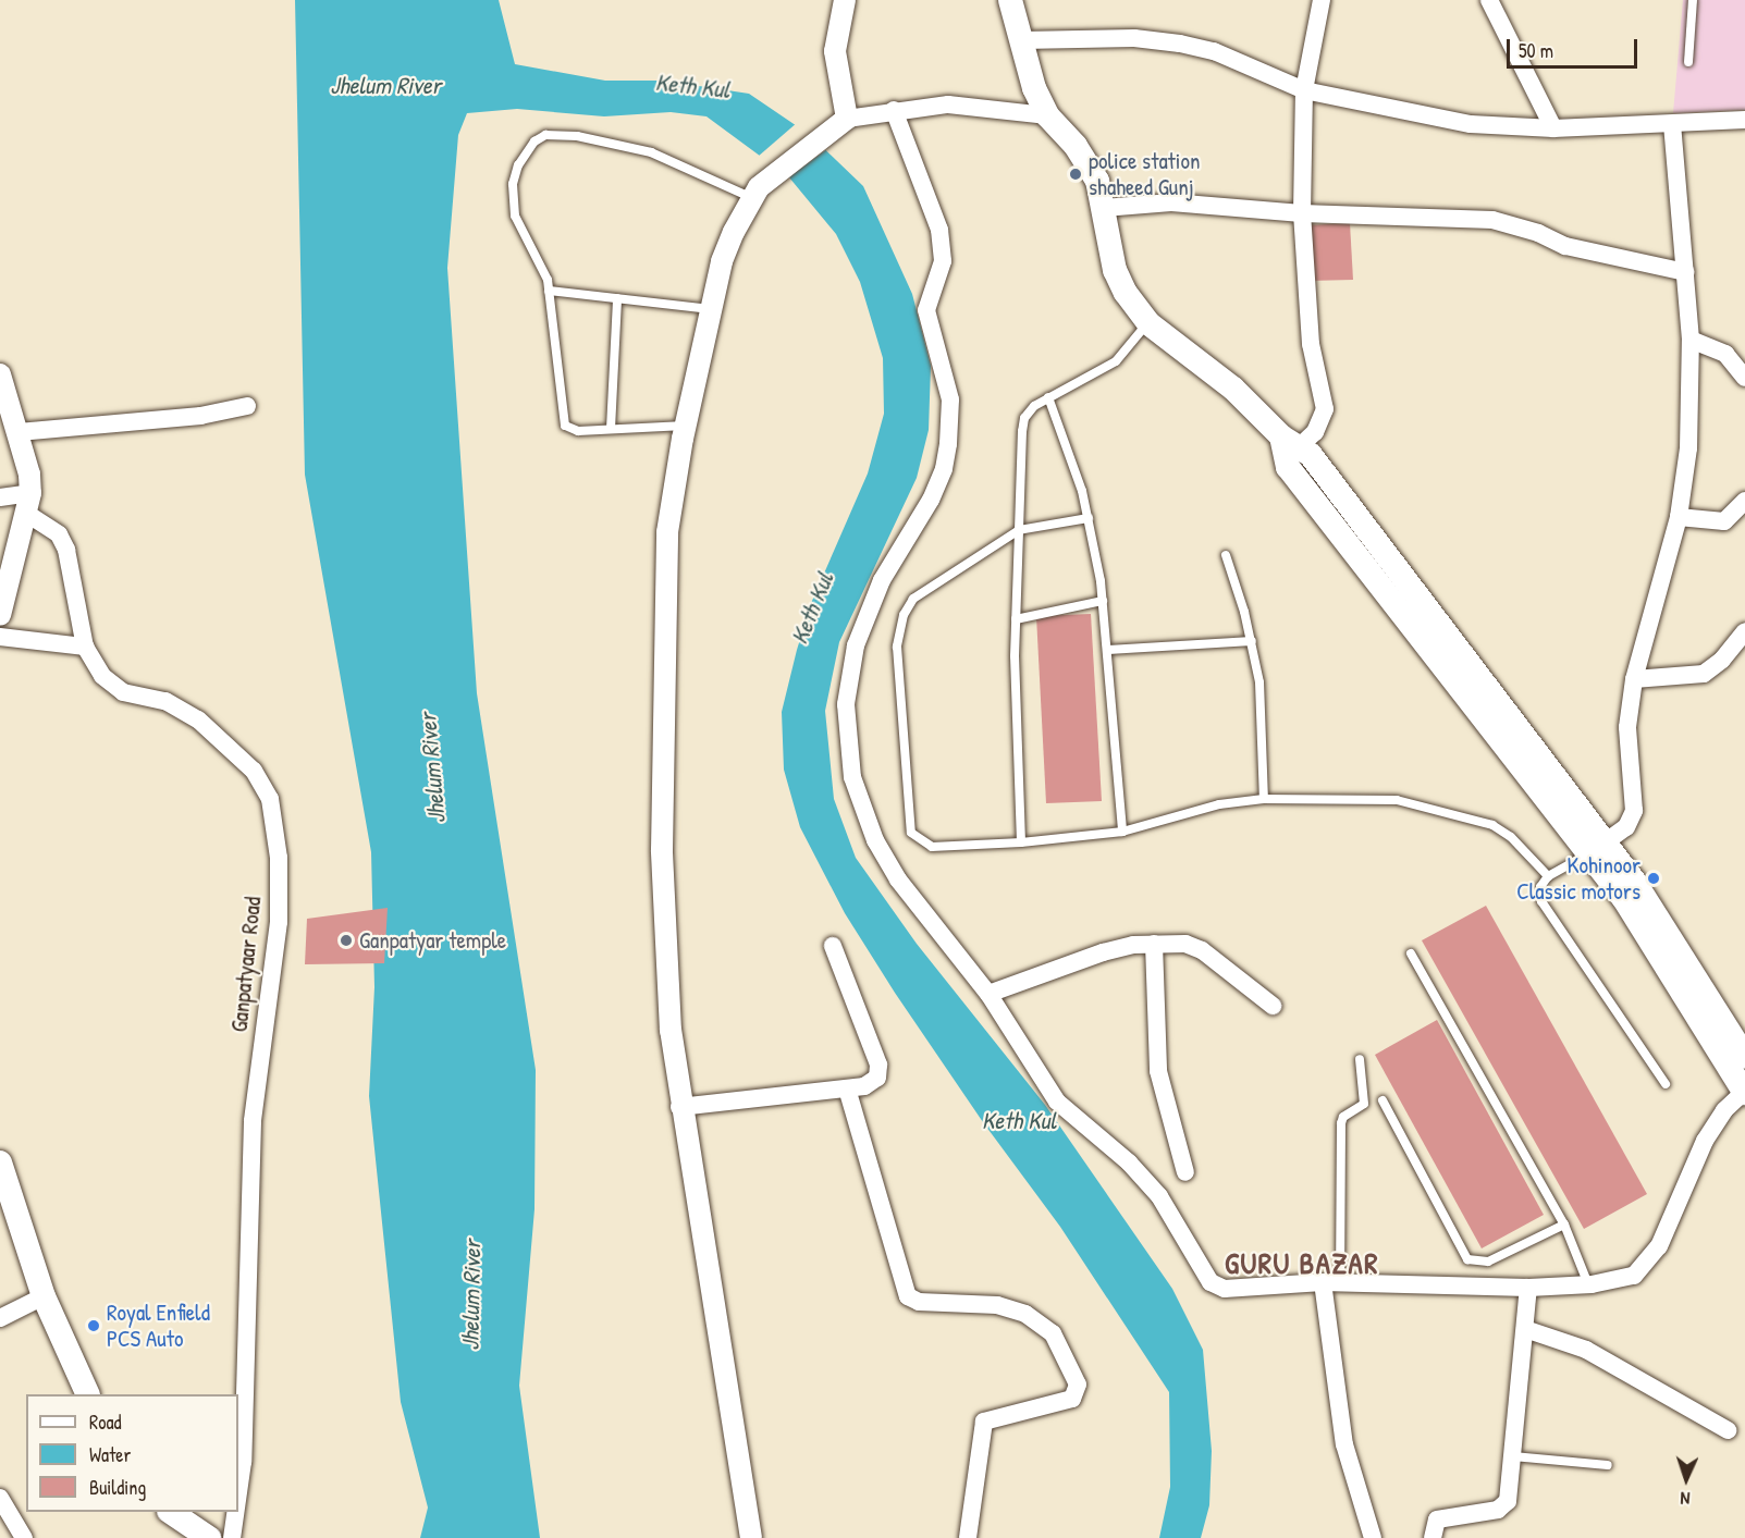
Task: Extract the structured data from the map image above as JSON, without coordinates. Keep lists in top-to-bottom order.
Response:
{
  "streets": {
    "street": ["Ganpatyaar Road"]
  },
  "districts": ["GURU BAZAR"],
  "water": ["Jhelum River", "Keth Kul"],
  "places": [
    "police station shaheed Gunj",
    "Kohinoor Classic motors",
    "Ganpatyar temple",
    "Royal Enfield PCS Auto"
  ],
  "legend": ["Road", "Water", "Building"],
  "scale_bar": "50 m",
  "north": "bottom"
}
